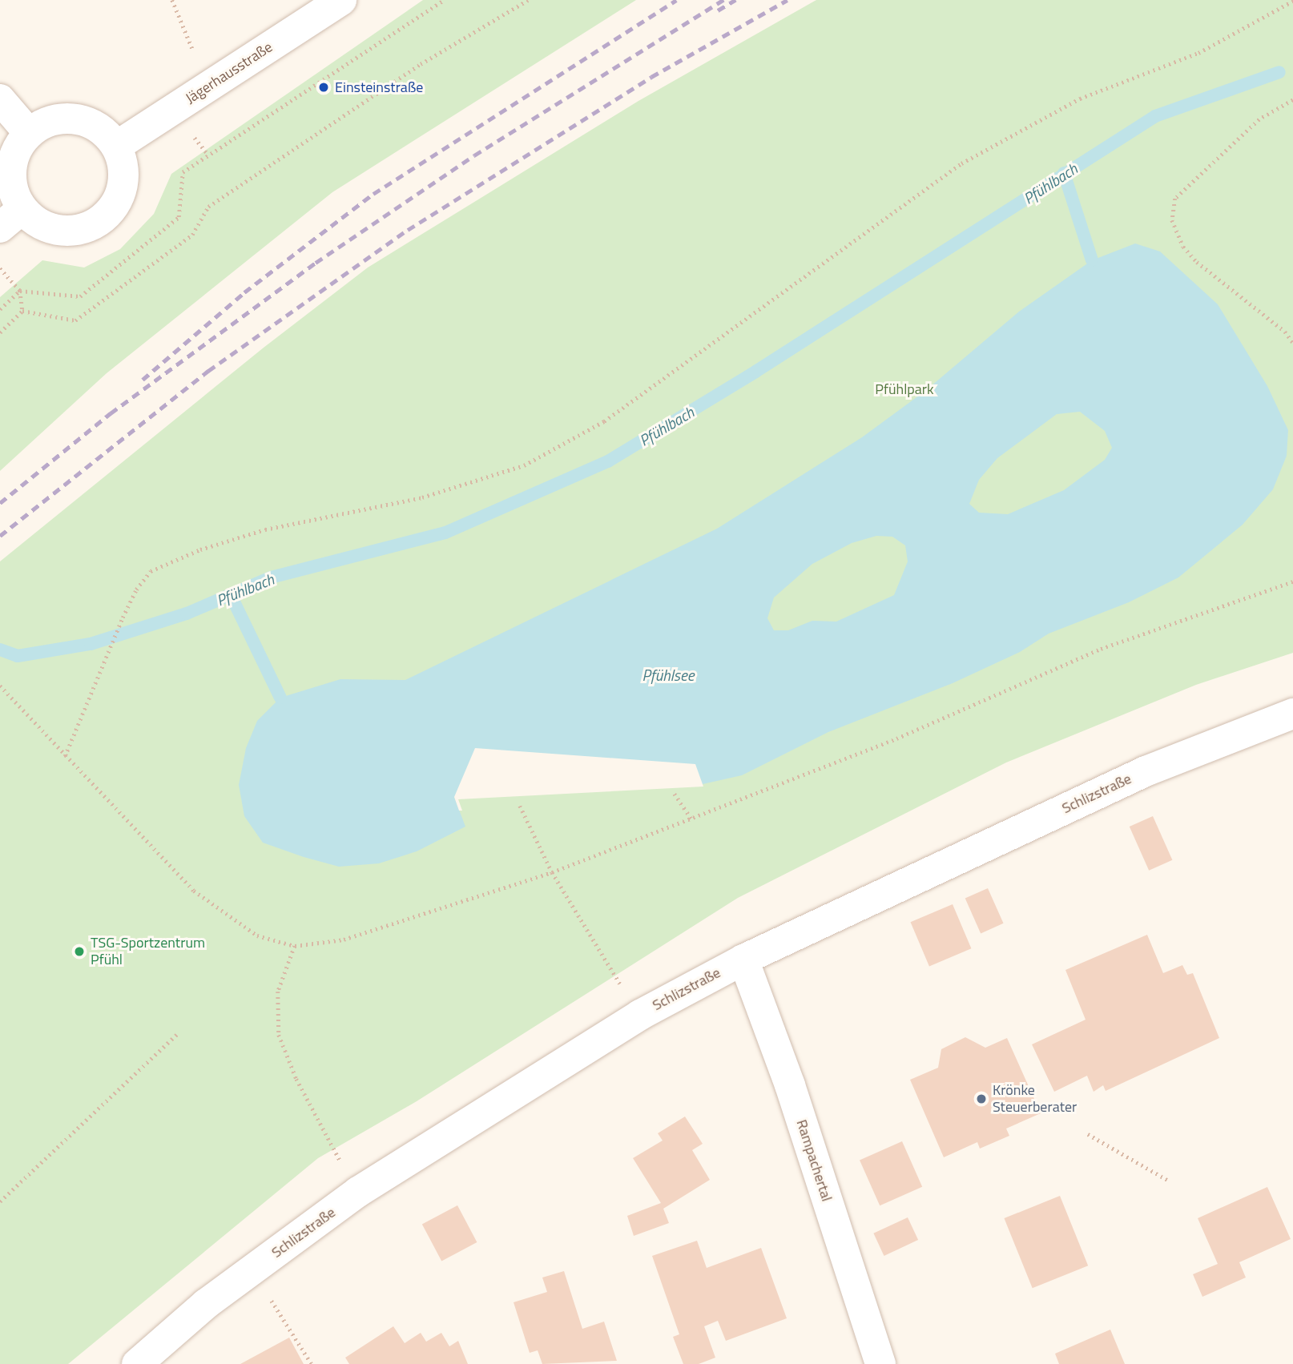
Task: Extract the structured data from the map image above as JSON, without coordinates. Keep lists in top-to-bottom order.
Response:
{
  "streets": {
    "street": ["Jägerhausstraße", "Schlizstraße", "Rampachertal"]
  },
  "crossings": [
    ["Schlizstraße", "Rampachertal"]
  ],
  "water": ["Pfühlbach", "Pfühlsee"],
  "parks": ["Pfühlpark"],
  "places": ["Einsteinstraße", "TSG-Sportzentrum Pfühl", "Krönke Steuerberater"]
}
